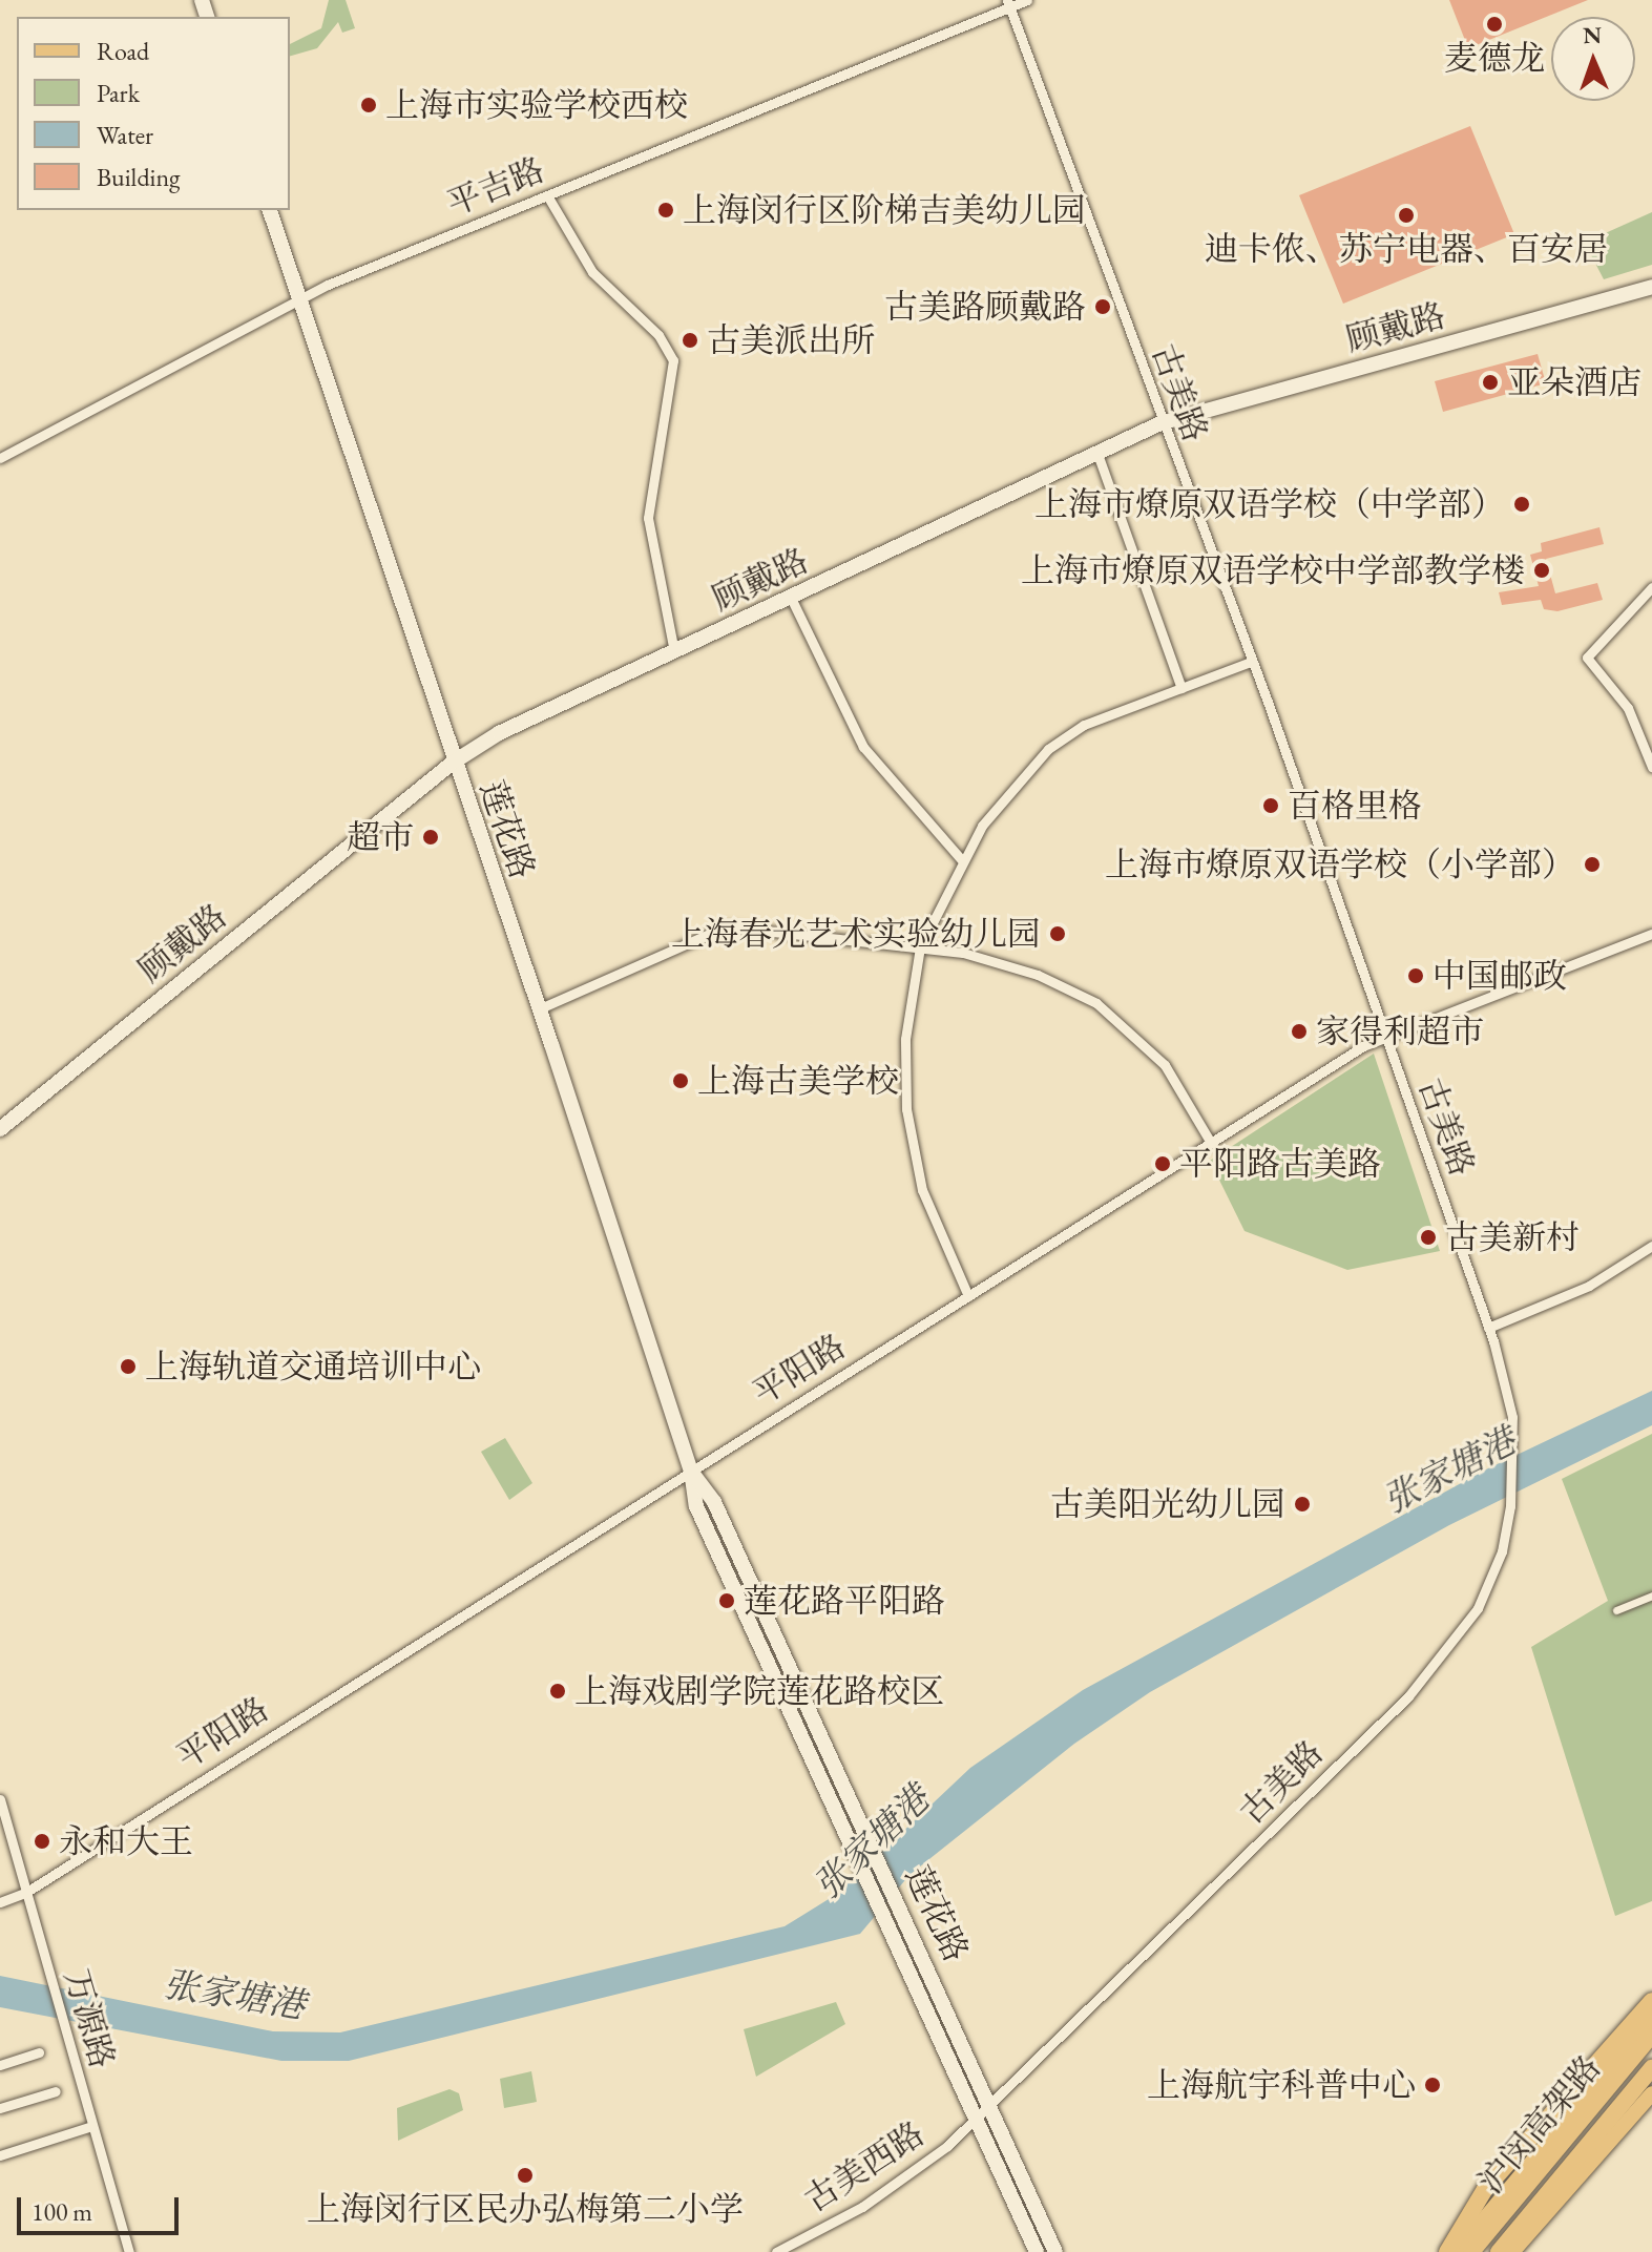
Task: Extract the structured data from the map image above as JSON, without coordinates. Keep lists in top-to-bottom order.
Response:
{
  "streets": {
    "highway": ["沪闵高架路"],
    "main road": ["顾戴路", "莲花路"],
    "street": [
      "平吉路",
      "古美路",
      "平阳路",
      "万源路",
      "古美西路"
    ]
  },
  "crossings": [
    ["平吉路", "古美路"],
    ["平吉路", "莲花路"],
    ["顾戴路", "古美路"],
    ["顾戴路", "莲花路"],
    ["古美路", "莲花路"],
    ["古美路", "平阳路"],
    ["古美路", "古美西路"],
    ["莲花路", "平阳路"],
    ["莲花路", "古美西路"],
    ["平阳路", "万源路"]
  ],
  "water": ["张家塘港"],
  "places": [
    "麦德龙",
    "上海市实验学校西校",
    "上海闵行区阶梯吉美幼儿园",
    "迪卡侬、苏宁电器、百安居",
    "古美路顾戴路",
    "古美派出所",
    "亚朵酒店",
    "上海市燎原双语学校（中学部）",
    "上海市燎原双语学校中学部教学楼",
    "百格里格",
    "超市",
    "上海市燎原双语学校（小学部）",
    "上海春光艺术实验幼儿园",
    "中国邮政",
    "家得利超市",
    "上海古美学校",
    "平阳路古美路",
    "古美新村",
    "上海轨道交通培训中心",
    "古美阳光幼儿园",
    "莲花路平阳路",
    "上海戏剧学院莲花路校区",
    "永和大王",
    "上海航宇科普中心",
    "上海闵行区民办弘梅第二小学"
  ],
  "legend": [
    "Road",
    "Park",
    "Water",
    "Building"
  ],
  "scale_bar": "100 m",
  "north": "top"
}
